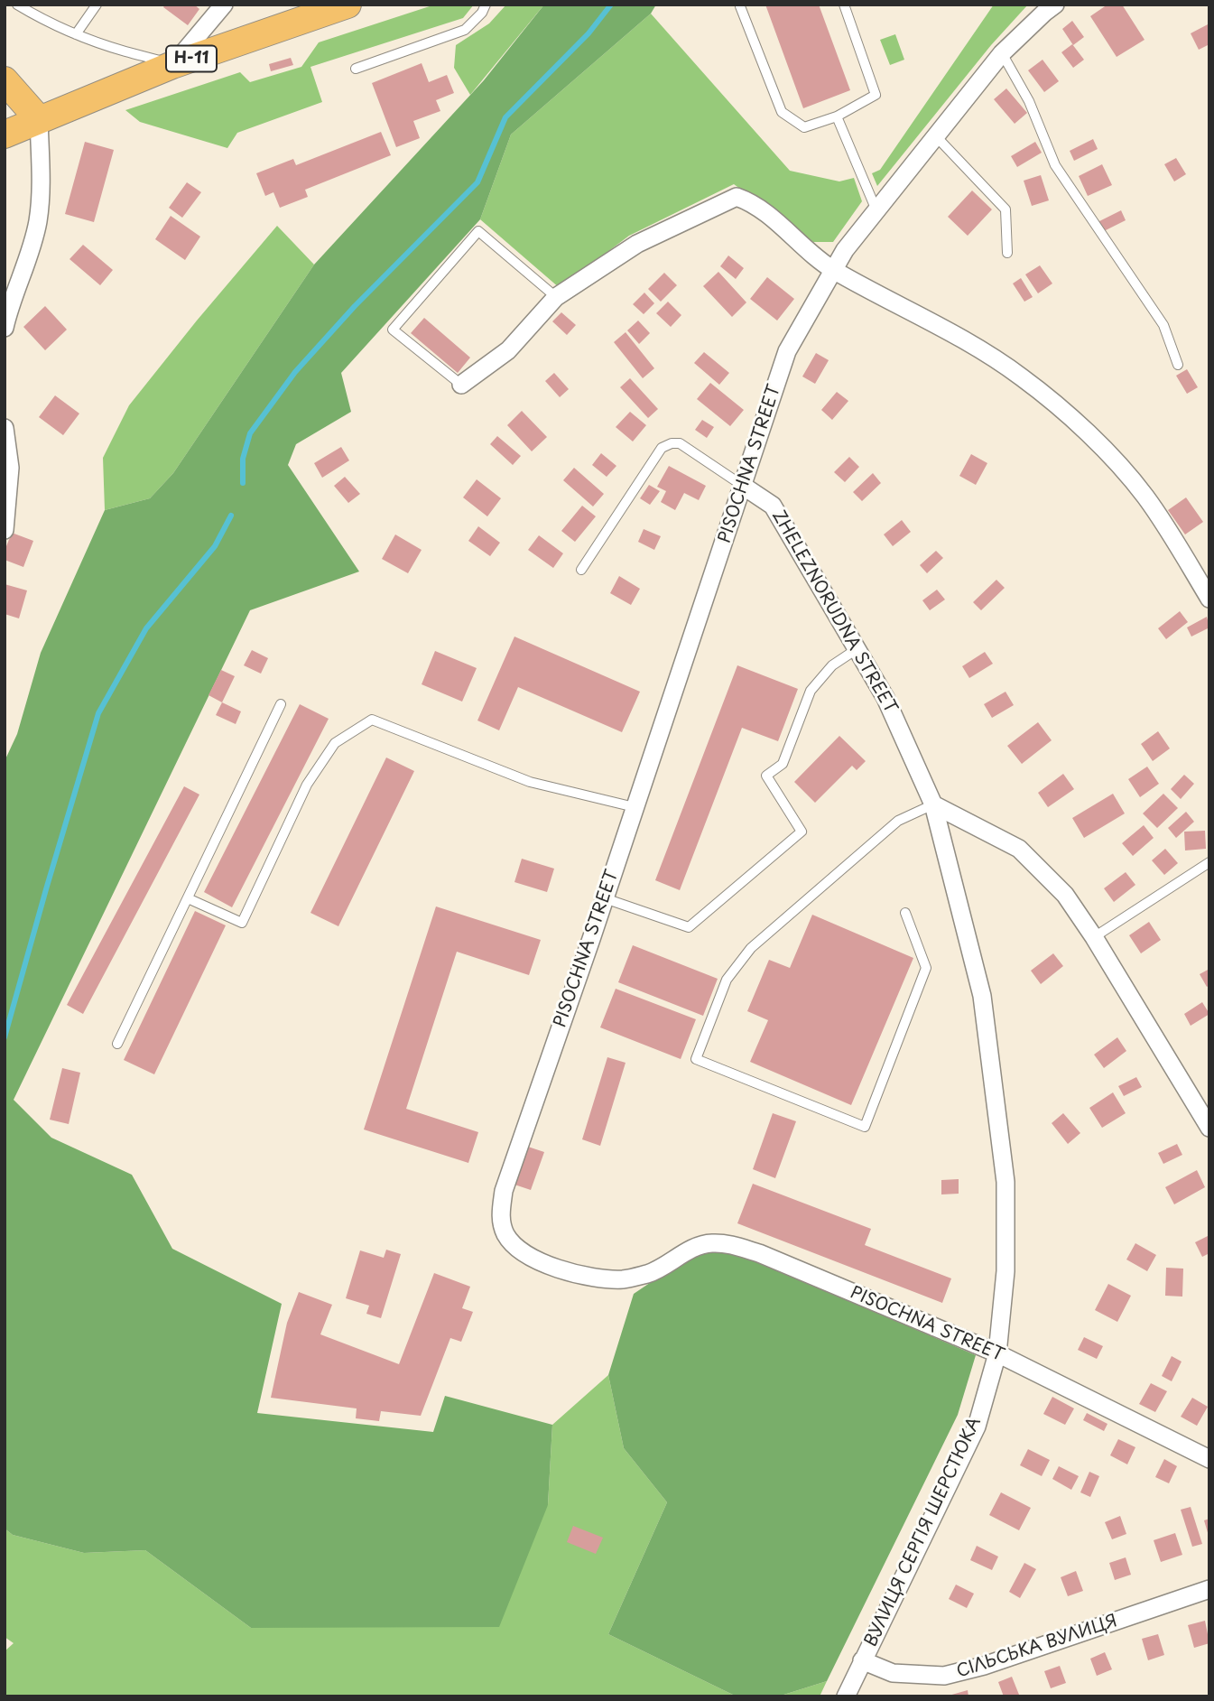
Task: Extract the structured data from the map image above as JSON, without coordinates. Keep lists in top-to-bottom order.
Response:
{
  "streets": {
    "main road": ["Н-11"],
    "street": [
      "PISOCHNA STREET",
      "ZHELEZNORUDNA STREET",
      "ВУЛИЦЯ СЕРГІЯ ШЕРСТЮКА",
      "СІЛЬСЬКА ВУЛИЦЯ"
    ]
  },
  "crossings": [
    ["PISOCHNA STREET", "ZHELEZNORUDNA STREET"],
    ["PISOCHNA STREET", "ВУЛИЦЯ СЕРГІЯ ШЕРСТЮКА"],
    ["ZHELEZNORUDNA STREET", "ВУЛИЦЯ СЕРГІЯ ШЕРСТЮКА"],
    ["ВУЛИЦЯ СЕРГІЯ ШЕРСТЮКА", "СІЛЬСЬКА ВУЛИЦЯ"]
  ]
}
